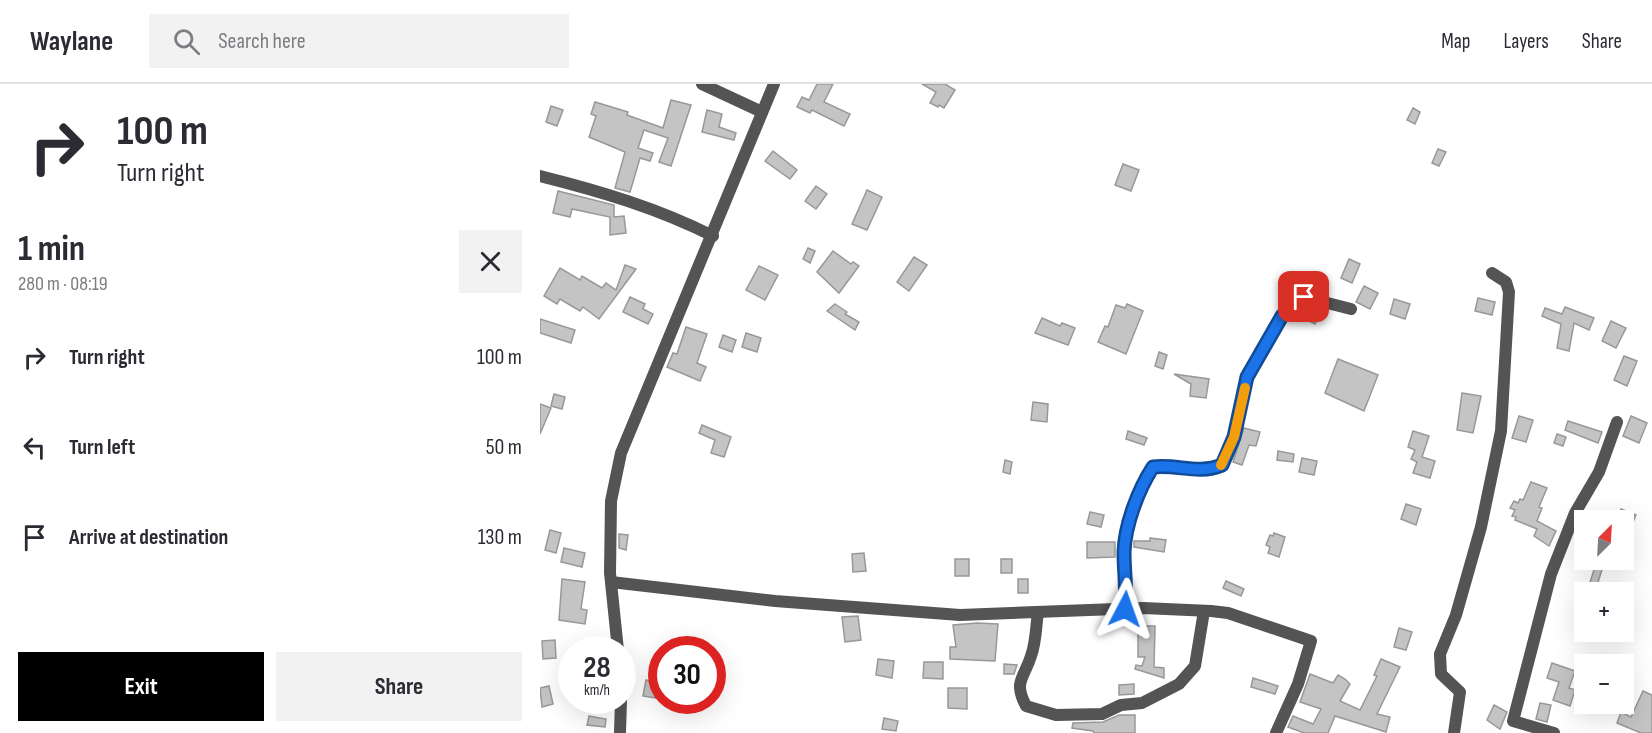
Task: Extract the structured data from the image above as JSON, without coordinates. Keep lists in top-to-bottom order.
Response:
{
  "north": "top right",
  "page": {
    "header": "Waylane",
    "search": "Search here",
    "nav": ["Map", "Layers", "Share"],
    "turn": ["100 m", "Turn right"],
    "heading": ["1 min", "280 m · 08:19"],
    "list": [
      {
        "name": "Turn right",
        "value": "100 m"
      },
      {
        "name": "Turn left",
        "value": "50 m"
      },
      {
        "name": "Arrive at destination",
        "value": "130 m"
      }
    ],
    "map_buttons": ["+", "−"],
    "speed": "28 km/h",
    "limit": "30",
    "buttons": ["Exit", "Share"]
  }
}
